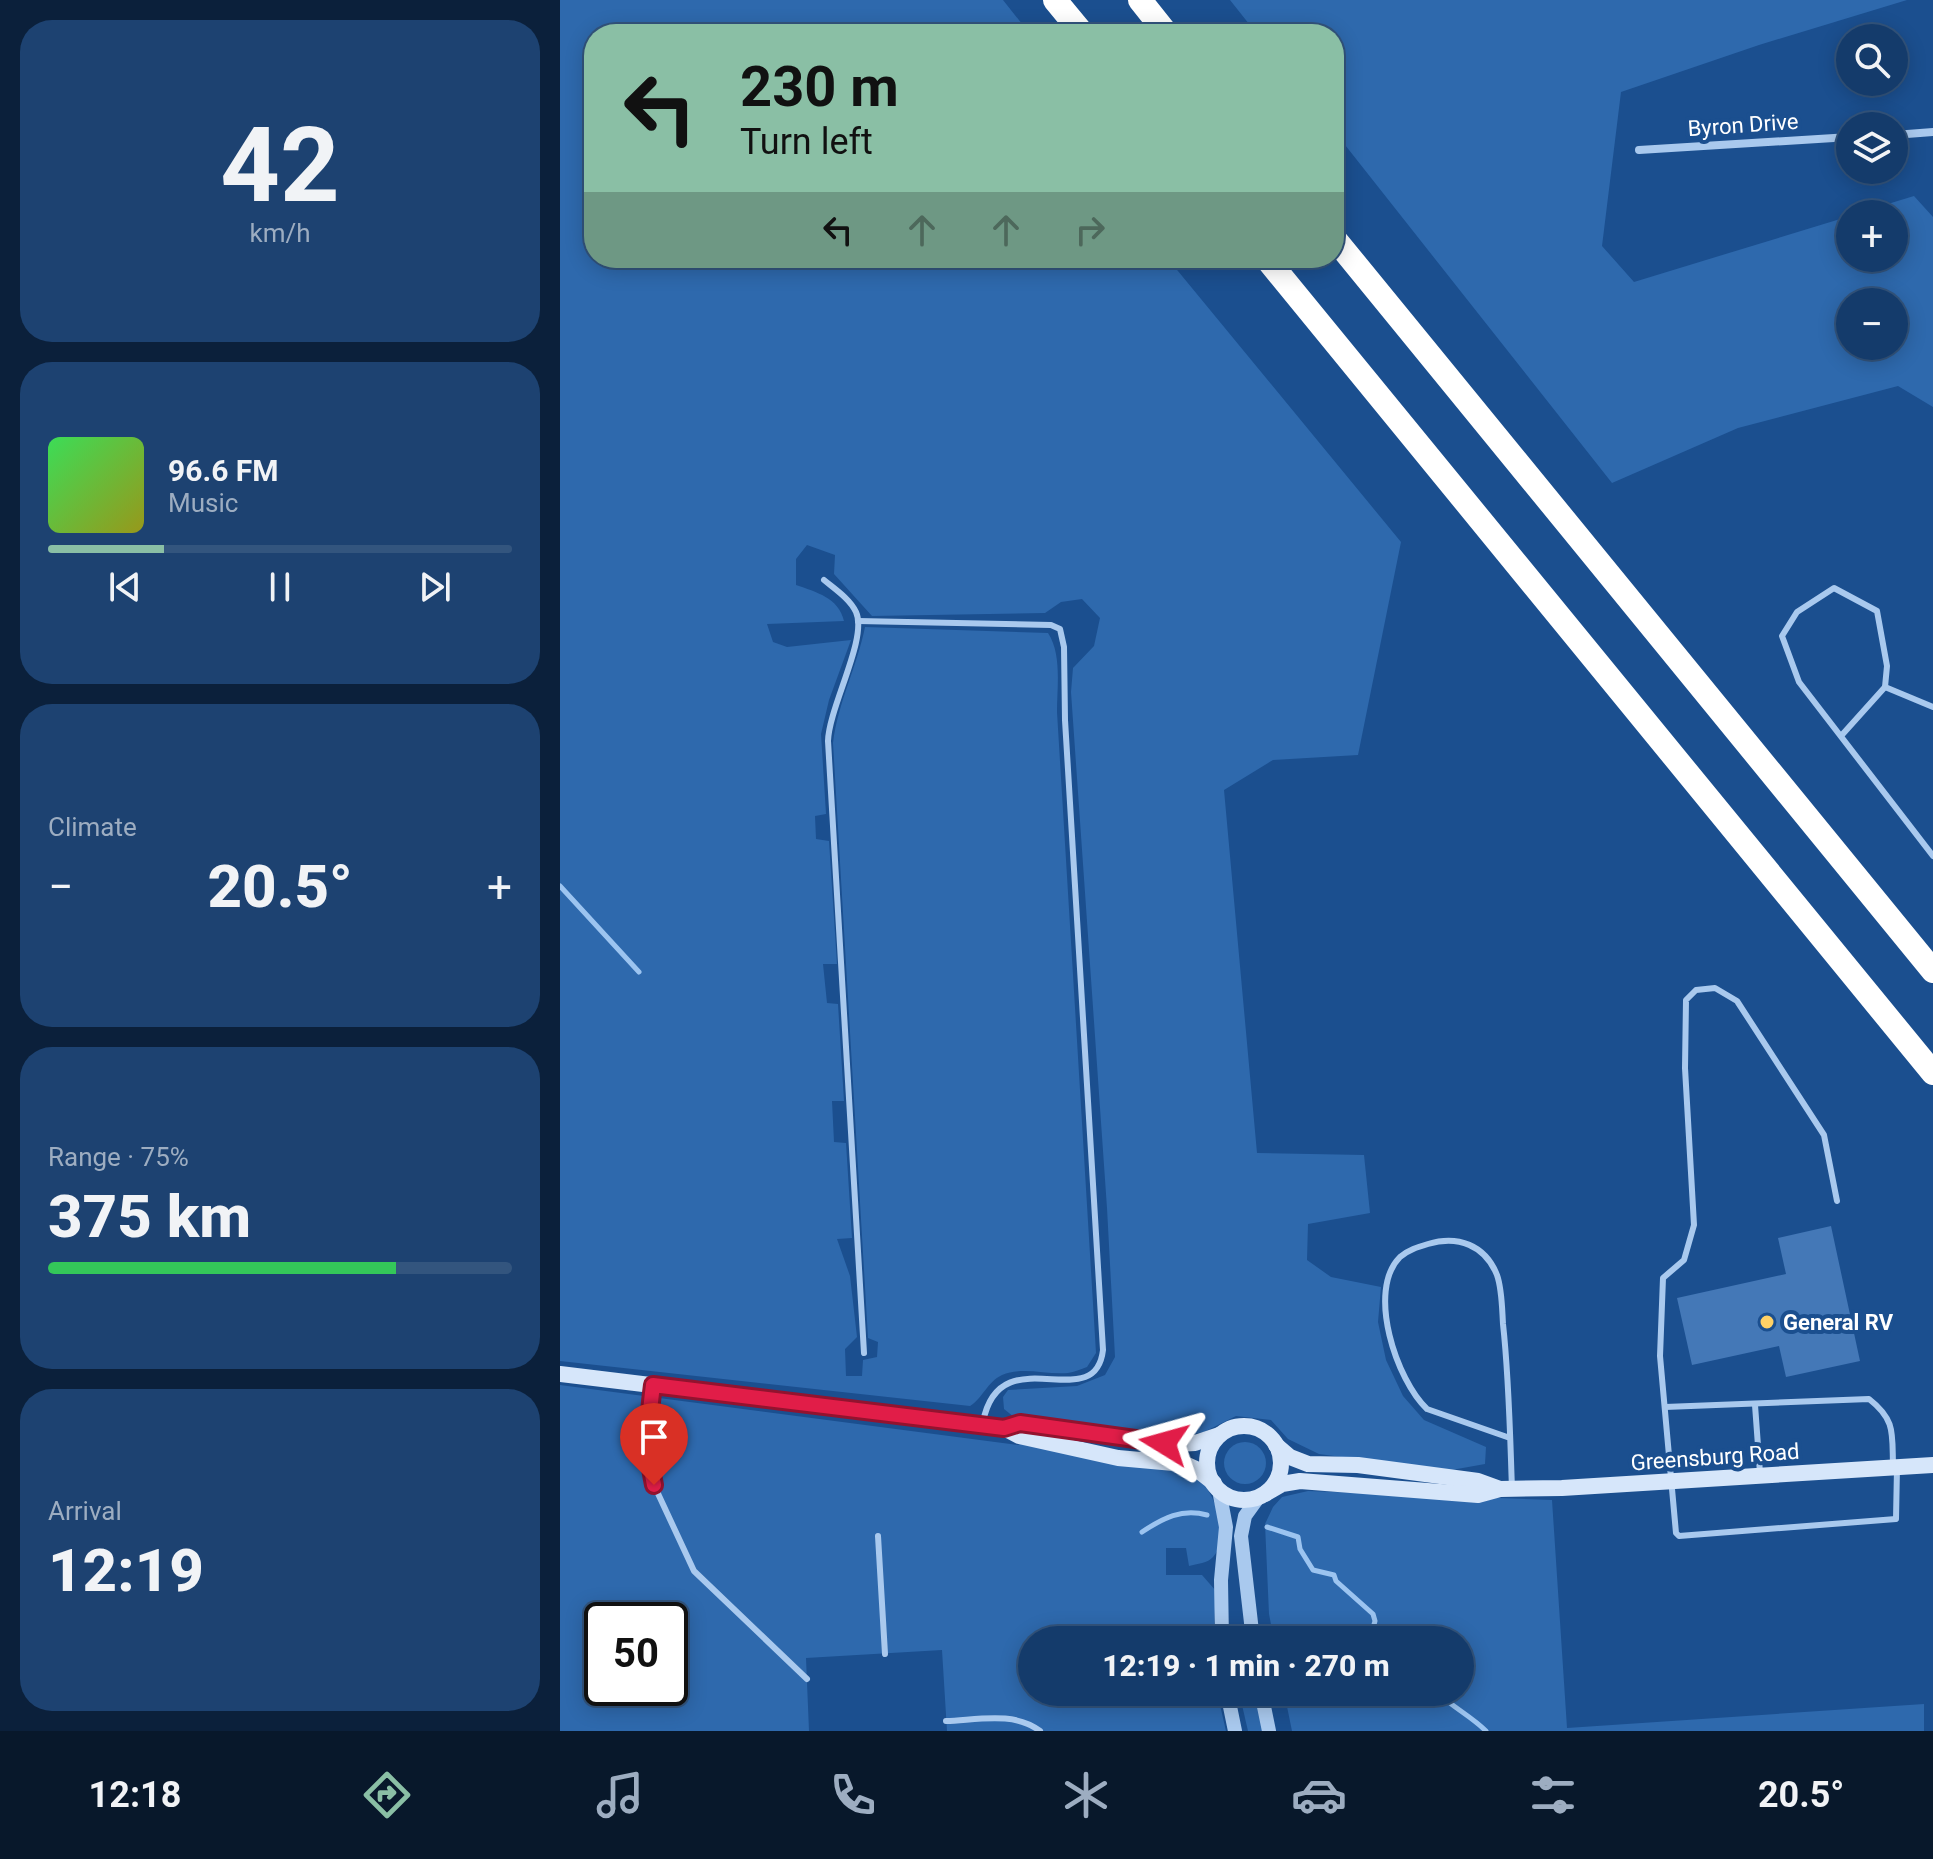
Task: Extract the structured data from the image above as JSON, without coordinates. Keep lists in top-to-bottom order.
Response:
{
  "streets": {
    "main road": ["Greensburg Road"],
    "street": ["Byron Drive"]
  },
  "places": ["General RV"],
  "page": {
    "tile": [
      ["42", "km/h"],
      "Climate",
      ["Range · 75%", "375 km"],
      ["Arrival", "12:19"]
    ],
    "map_buttons": ["+", "−"],
    "turn": ["230 m", "Turn left"],
    "song": ["96.6 FM", "Music"],
    "heat": ["−", "20.5°", "+"],
    "limit": "50",
    "trip": "12:19 · 1 min · 270 m",
    "tabs": ["12:18", "20.5°"]
  }
}
